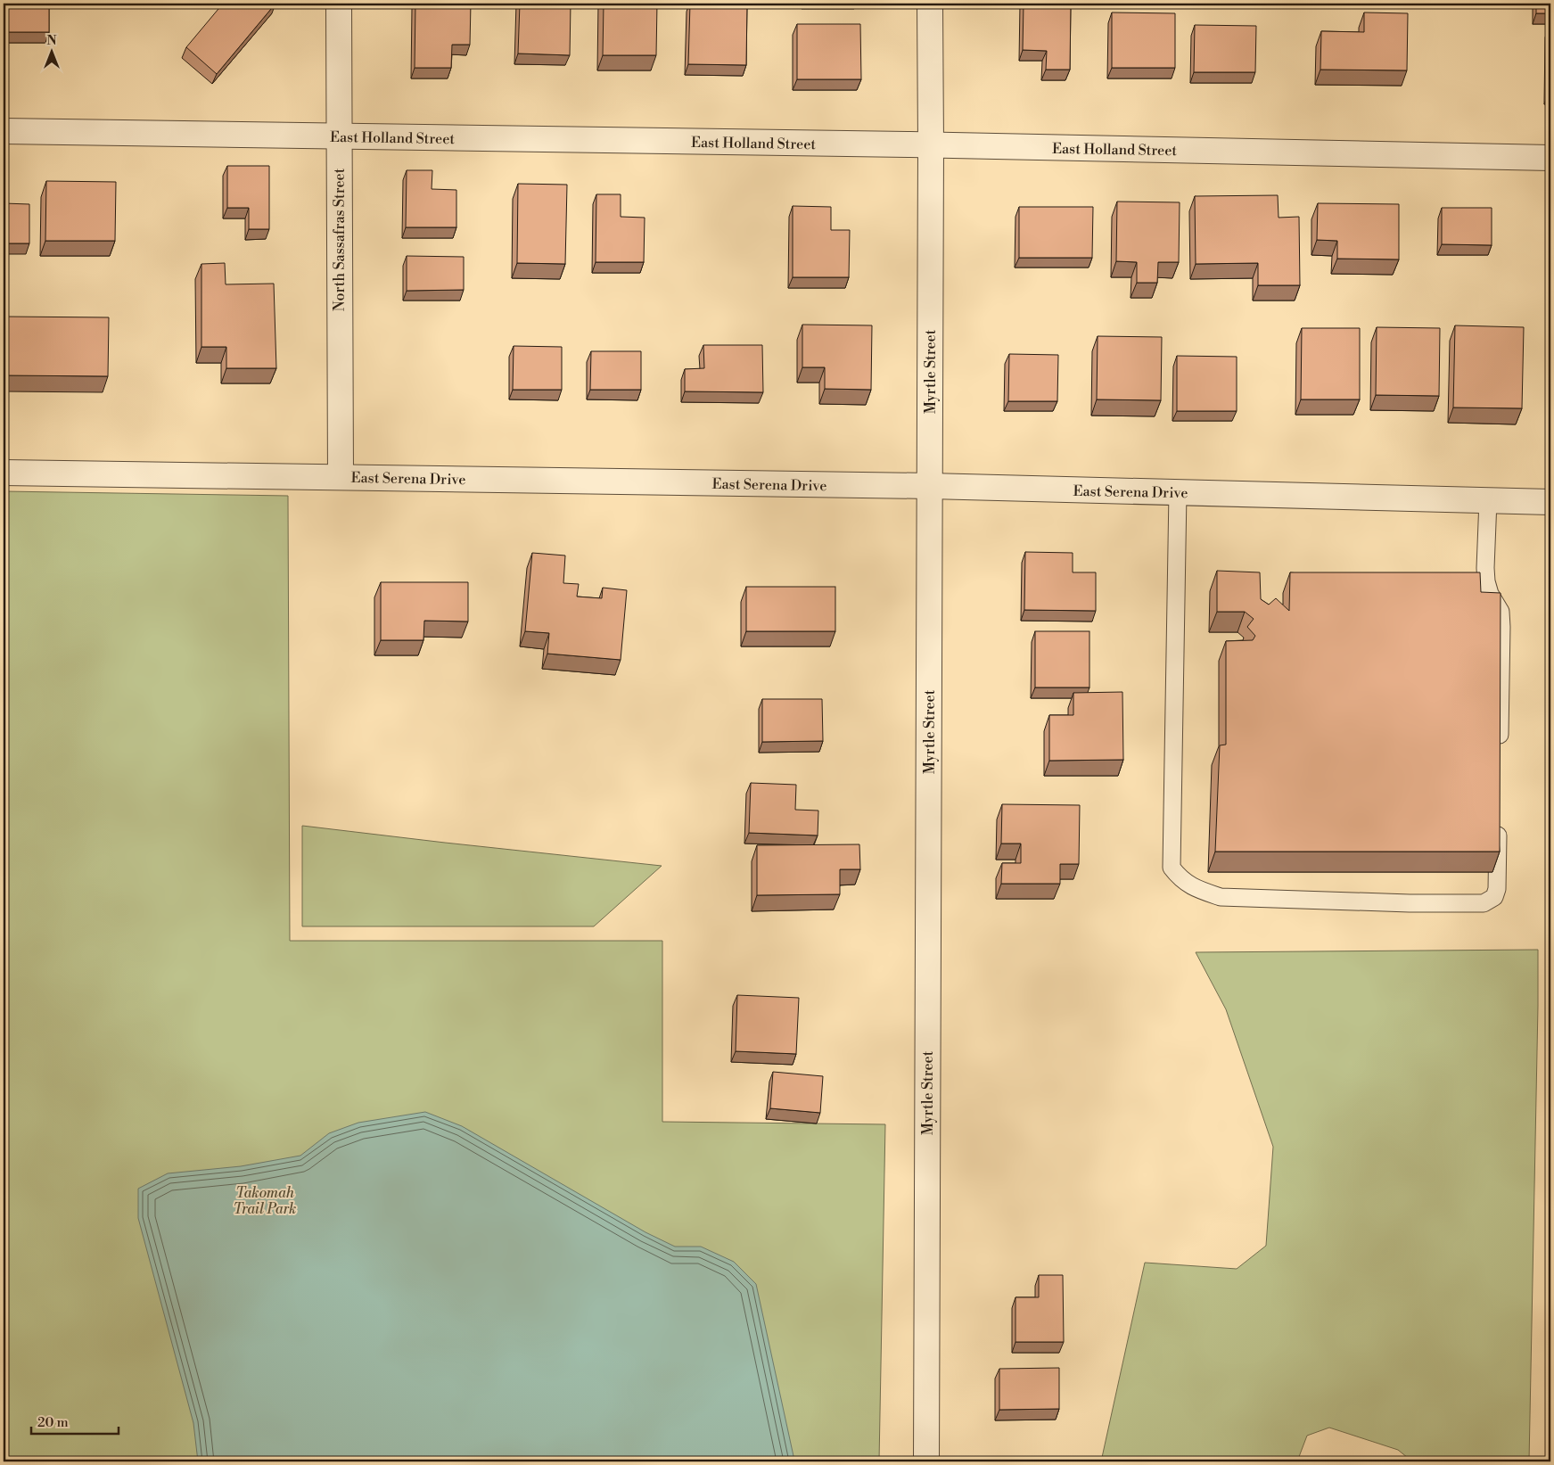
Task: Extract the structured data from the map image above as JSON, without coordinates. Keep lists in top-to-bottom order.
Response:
{
  "streets": {
    "street": [
      "East Holland Street",
      "North Sassafras Street",
      "Myrtle Street",
      "East Serena Drive"
    ]
  },
  "crossings": [
    ["East Holland Street", "North Sassafras Street"],
    ["East Holland Street", "Myrtle Street"],
    ["North Sassafras Street", "East Serena Drive"],
    ["Myrtle Street", "East Serena Drive"]
  ],
  "parks": ["Takomah Trail Park"],
  "scale_bar": "20 m",
  "north": "top"
}
